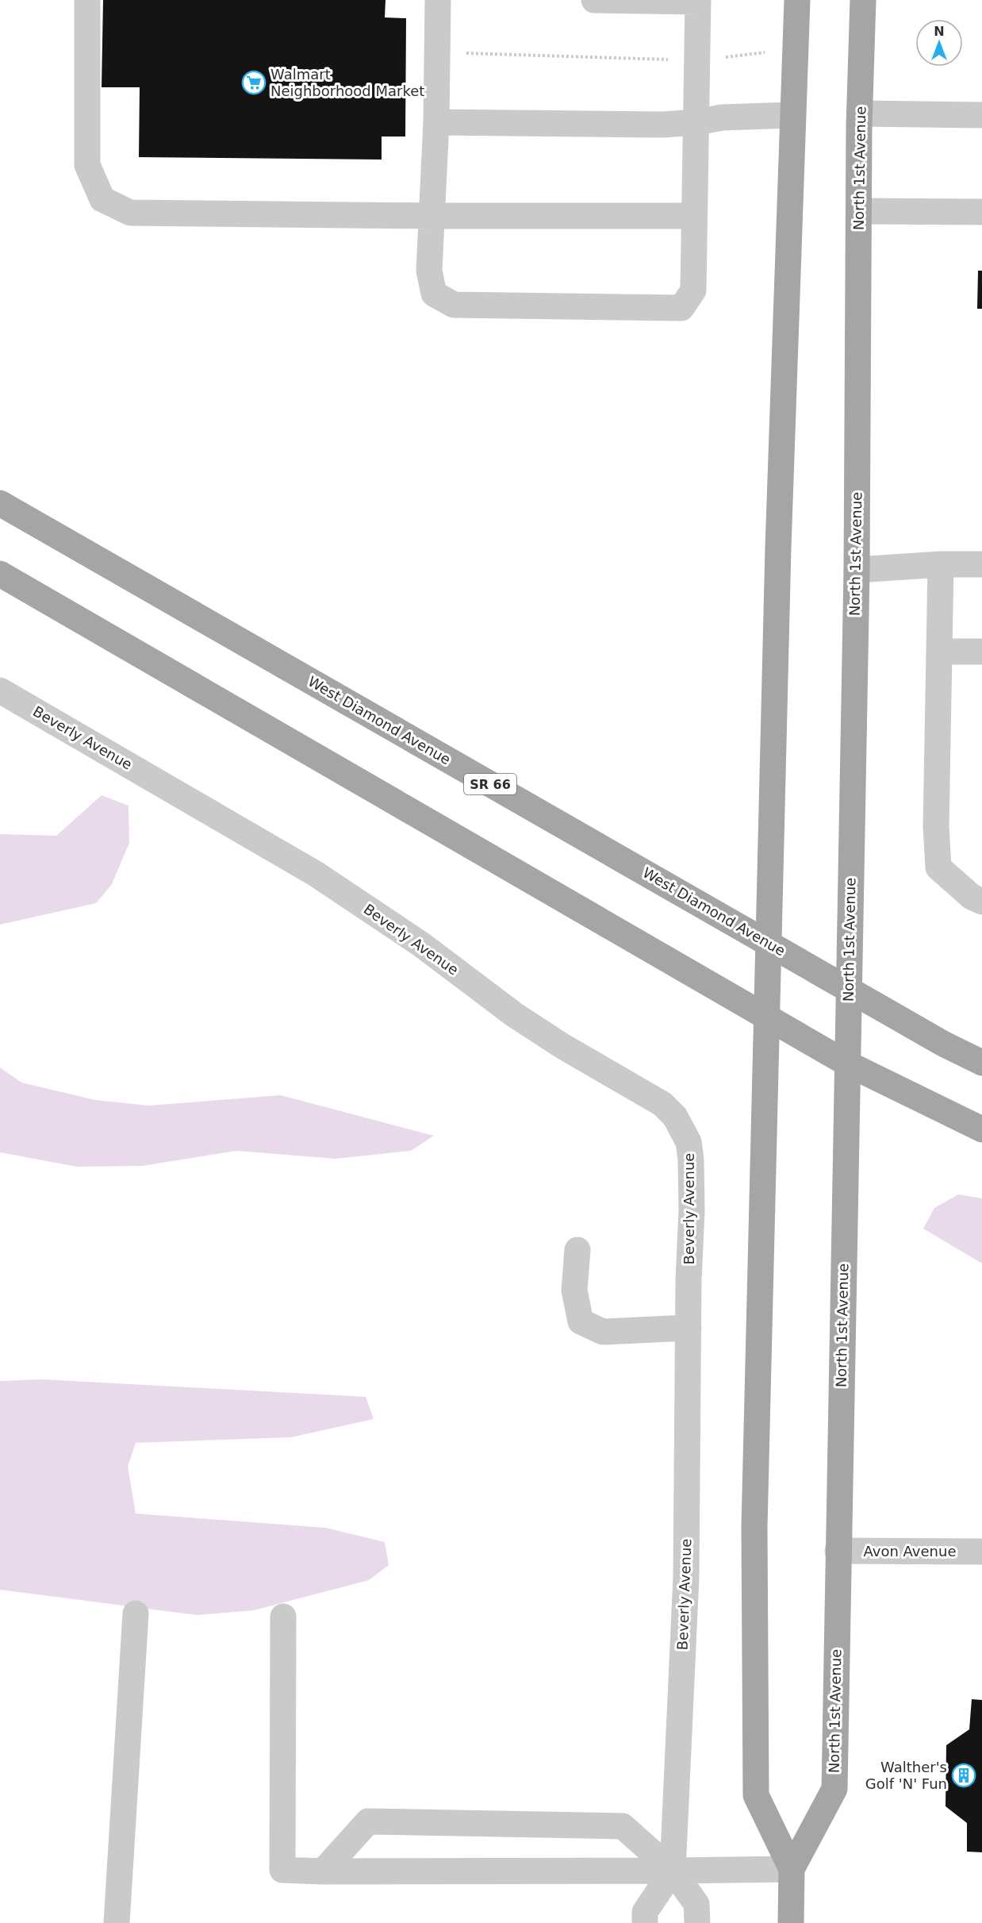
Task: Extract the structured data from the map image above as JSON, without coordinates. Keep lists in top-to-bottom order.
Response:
{
  "streets": {
    "main road": ["North 1st Avenue", "West Diamond Avenue", "SR 66"],
    "street": ["Beverly Avenue", "Avon Avenue"]
  },
  "crossings": [
    ["North 1st Avenue", "West Diamond Avenue"],
    ["North 1st Avenue", "Avon Avenue"]
  ],
  "places": {
    "supermarket": ["Walmart Neighborhood Market"],
    "building": ["Walther's Golf 'N' Fun"]
  },
  "north": "top"
}
